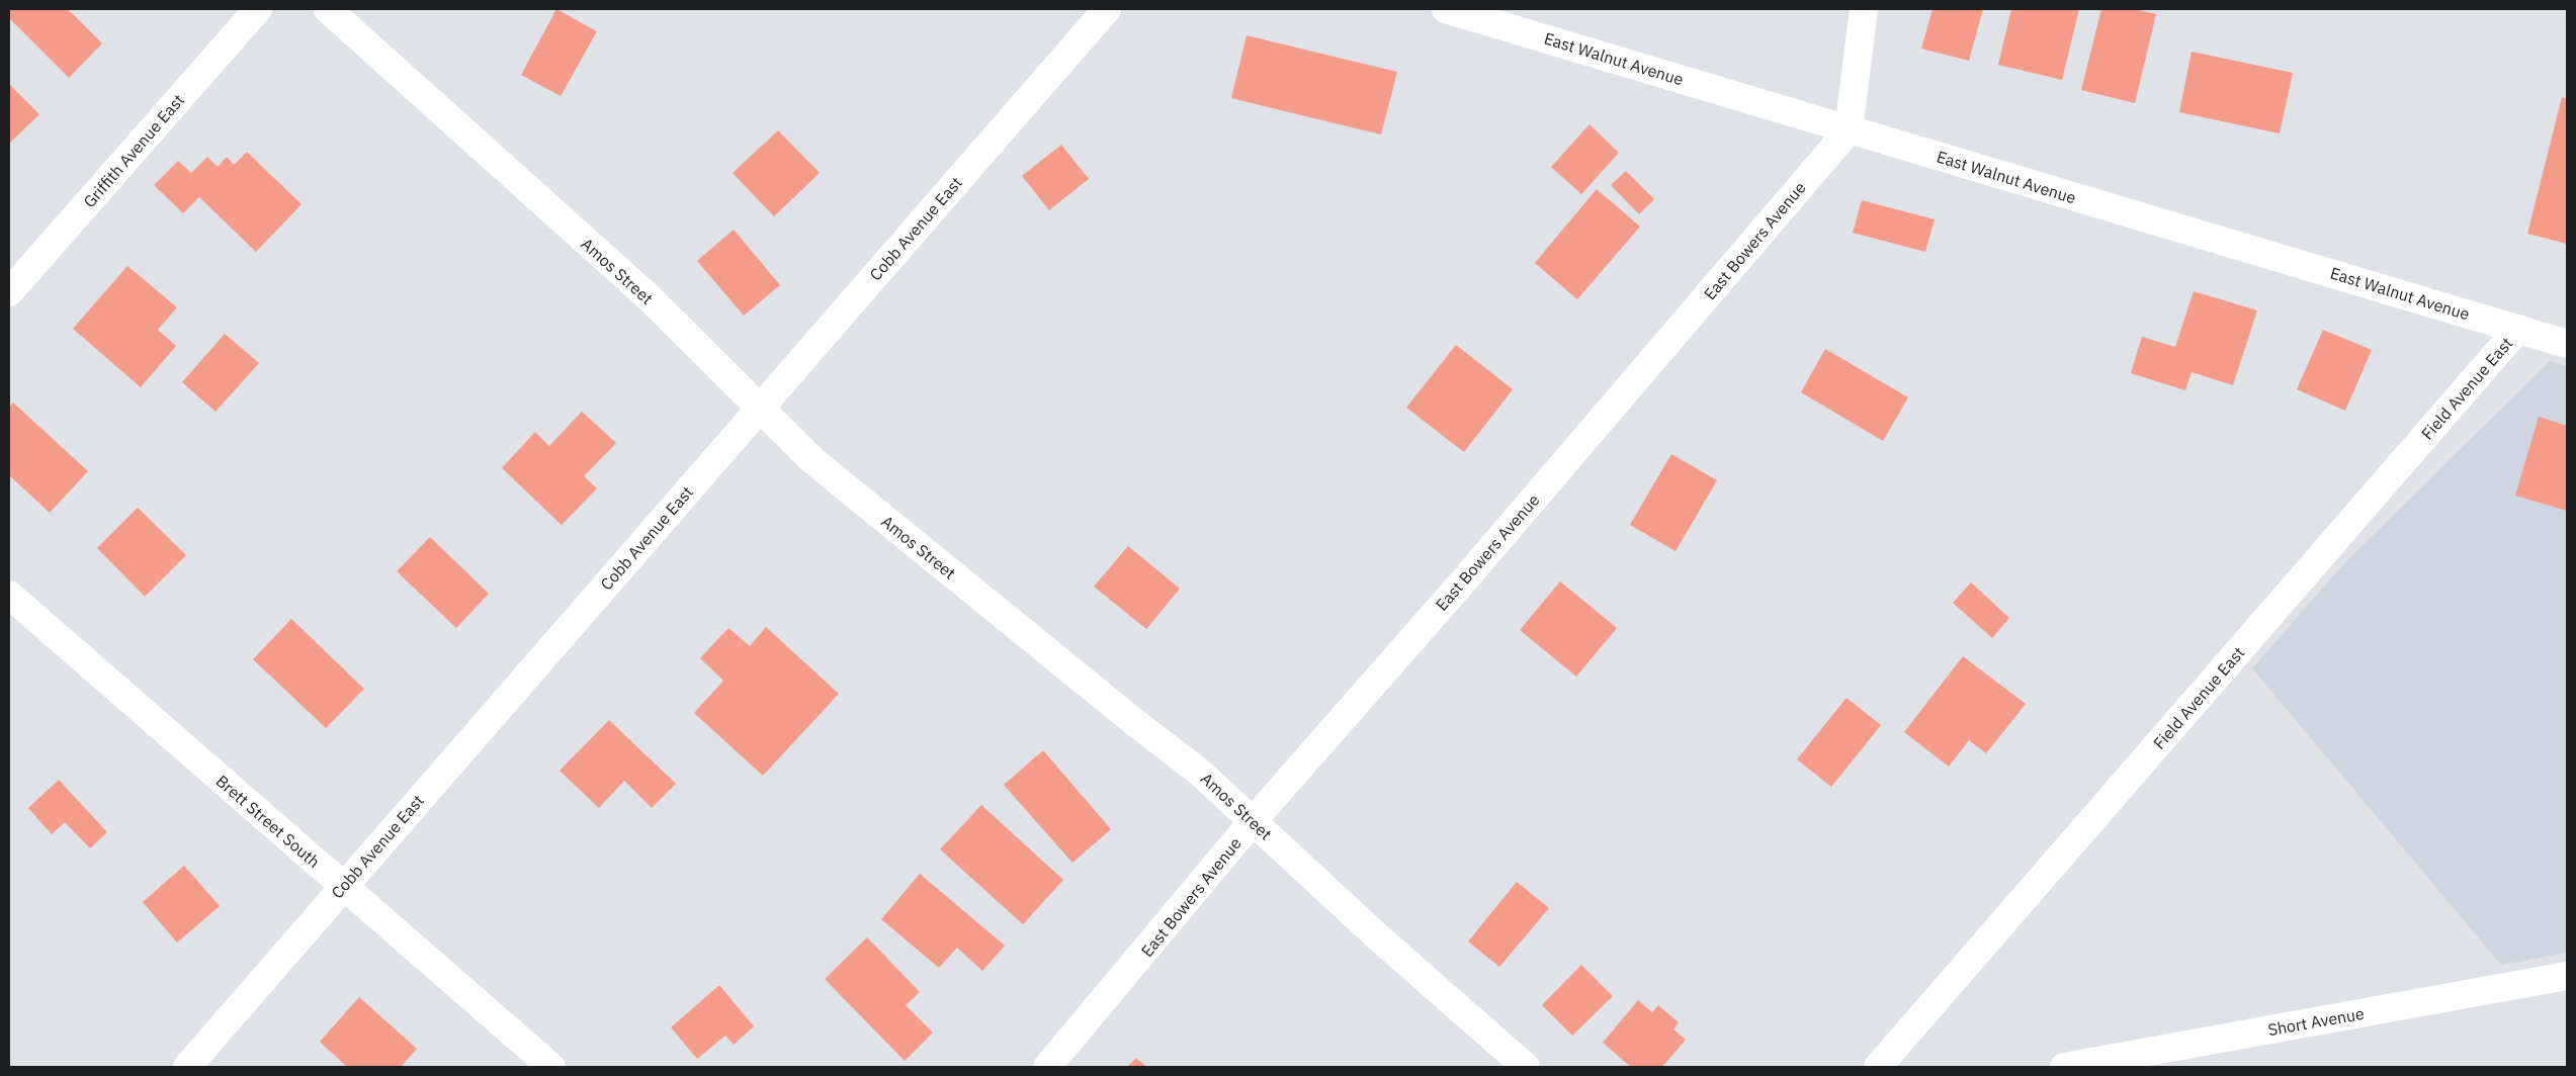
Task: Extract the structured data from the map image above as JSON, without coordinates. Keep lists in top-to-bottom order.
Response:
{
  "streets": {
    "street": [
      "East Walnut Avenue",
      "Griffith Avenue East",
      "Cobb Avenue East",
      "East Bowers Avenue",
      "Amos Street",
      "Field Avenue East",
      "Brett Street South",
      "Short Avenue"
    ]
  },
  "crossings": [
    ["East Walnut Avenue", "East Bowers Avenue"],
    ["East Walnut Avenue", "Field Avenue East"],
    ["Cobb Avenue East", "Amos Street"],
    ["Cobb Avenue East", "Brett Street South"],
    ["East Bowers Avenue", "Amos Street"]
  ]
}
